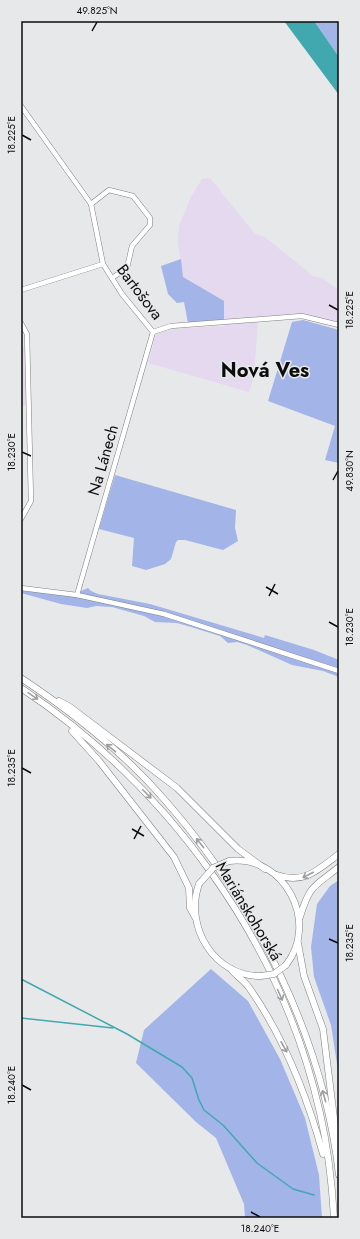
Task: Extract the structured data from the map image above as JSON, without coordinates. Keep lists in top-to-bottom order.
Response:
{
  "streets": {
    "main road": ["Mariánskohorská"],
    "street": ["Bartošova", "Na Lánech"]
  },
  "crossings": [
    ["Bartošova", "Na Lánech"]
  ],
  "districts": ["Nová Ves"],
  "coordinates": [
    "49.825°N",
    "18.225°E",
    "18.230°E",
    "49.830°N",
    "18.235°E",
    "18.240°E"
  ]
}
